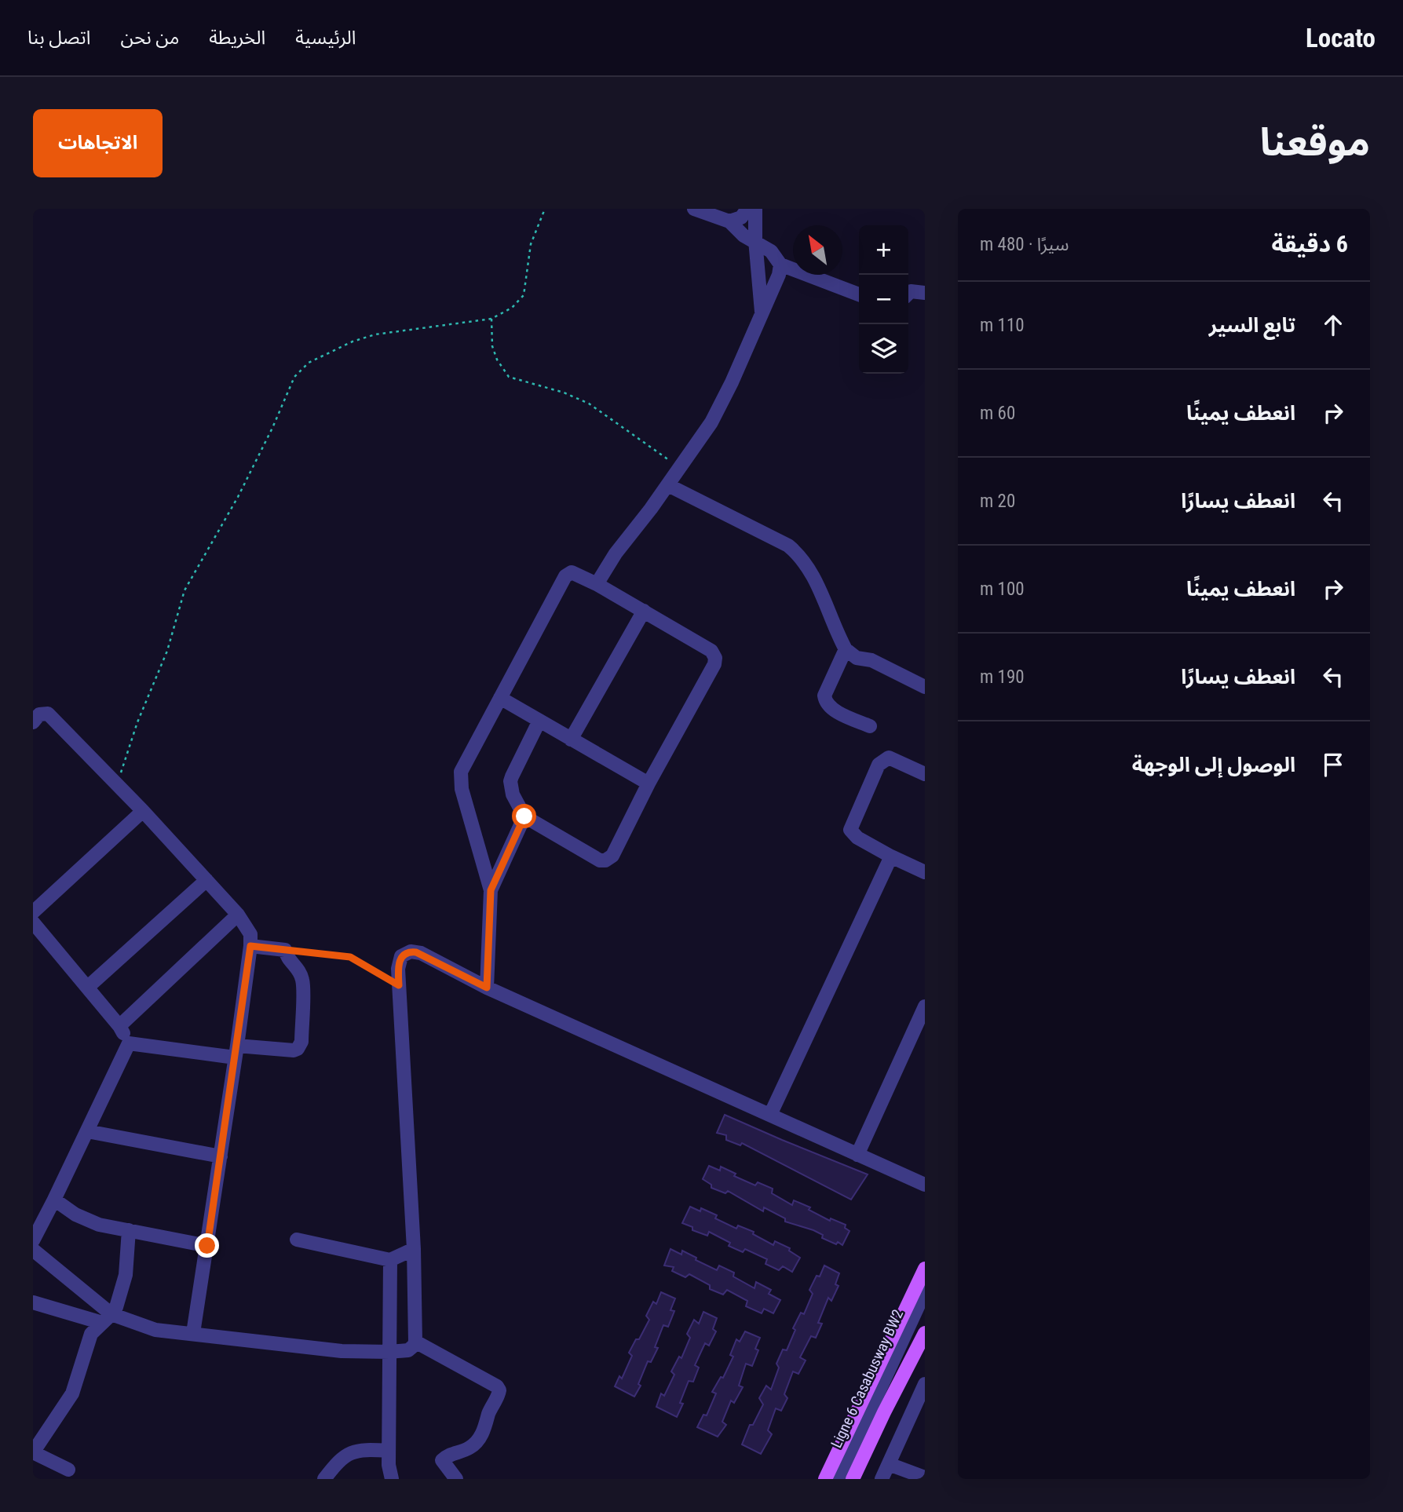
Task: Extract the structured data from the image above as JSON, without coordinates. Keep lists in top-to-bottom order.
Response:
{
  "streets": {
    "street": ["Ligne 6 Casabusway BW2"]
  },
  "north": "top left",
  "page": {
    "header": "Locato",
    "nav": [
      "الرئيسية",
      "الخريطة",
      "من نحن",
      "اتصل بنا"
    ],
    "title": "موقعنا",
    "buttons": "الاتجاهات",
    "heading": ["6 دقيقة", "سيرًا · 480 m"],
    "map_buttons": ["+", "−"],
    "list": [
      ["تابع السير", "110 m"],
      ["انعطف يمينًا", "60 m"],
      ["انعطف يسارًا", "20 m"],
      ["انعطف يمينًا", "100 m"],
      ["انعطف يسارًا", "190 m"],
      "الوصول إلى الوجهة"
    ]
  }
}
